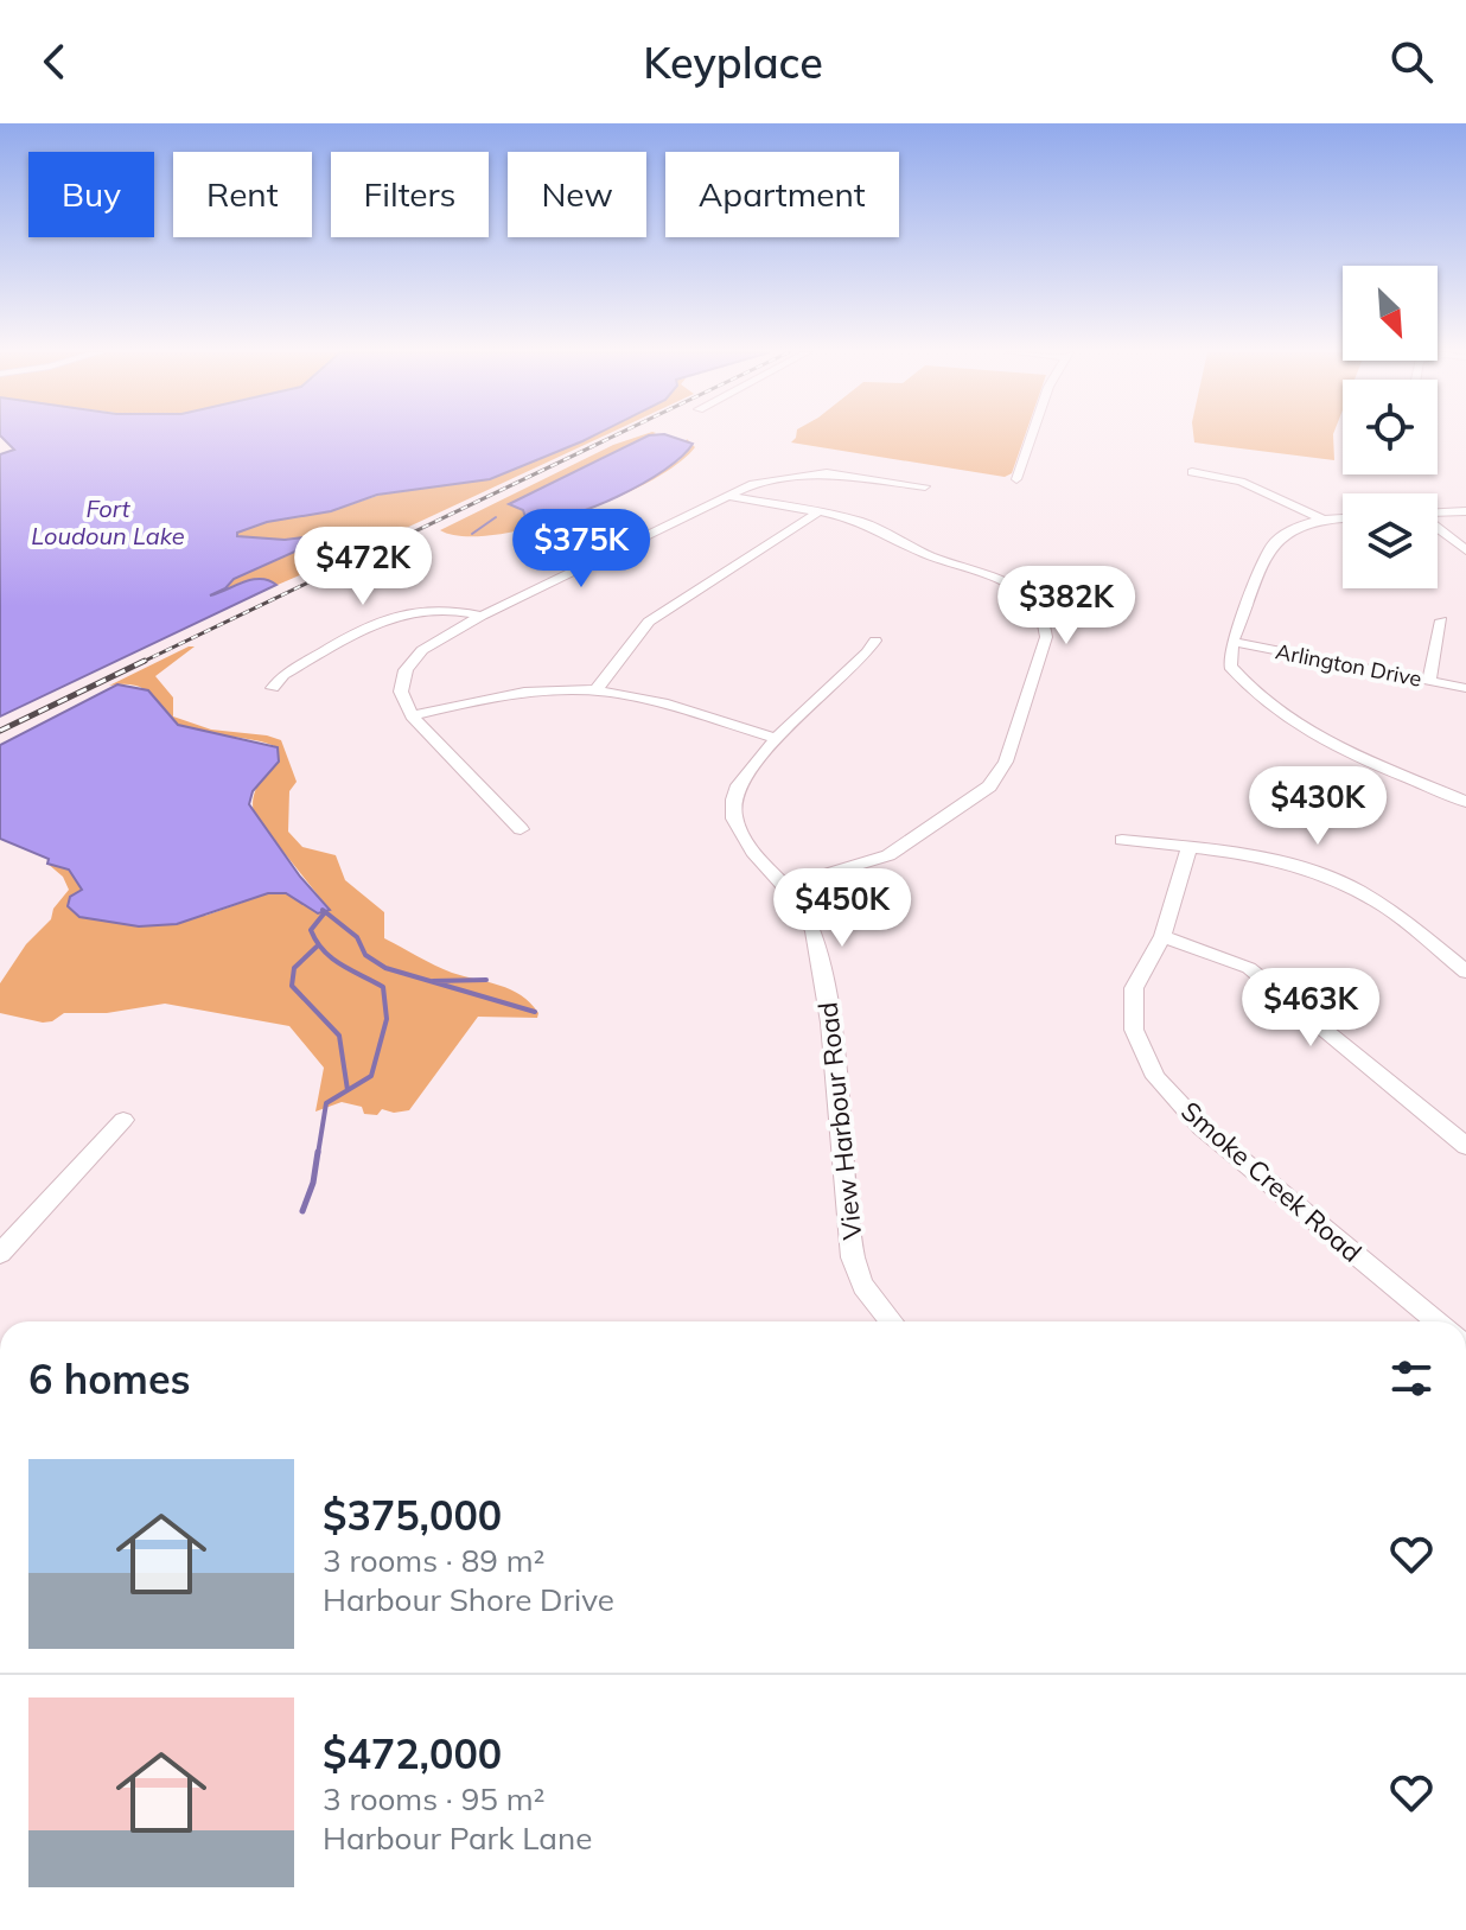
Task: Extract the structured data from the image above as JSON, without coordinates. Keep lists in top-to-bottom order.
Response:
{
  "streets": {
    "street": ["Arlington Drive", "View Harbour Road", "Smoke Creek Road"]
  },
  "water": ["Fort Loudoun Lake"],
  "north": "bottom right",
  "page": {
    "header": "Keyplace",
    "chip": [
      "Buy",
      "Rent",
      "Filters",
      "New",
      "Apartment"
    ],
    "price": [
      "$375K",
      "$472K",
      "$382K",
      "$430K",
      "$450K",
      "$463K"
    ],
    "heading": "6 homes",
    "list": [
      {
        "name": "$375,000",
        "note": "3 rooms · 89 m² · Harbour Shore Drive"
      },
      {
        "name": "$472,000",
        "note": "3 rooms · 95 m² · Harbour Park Lane"
      }
    ]
  }
}
